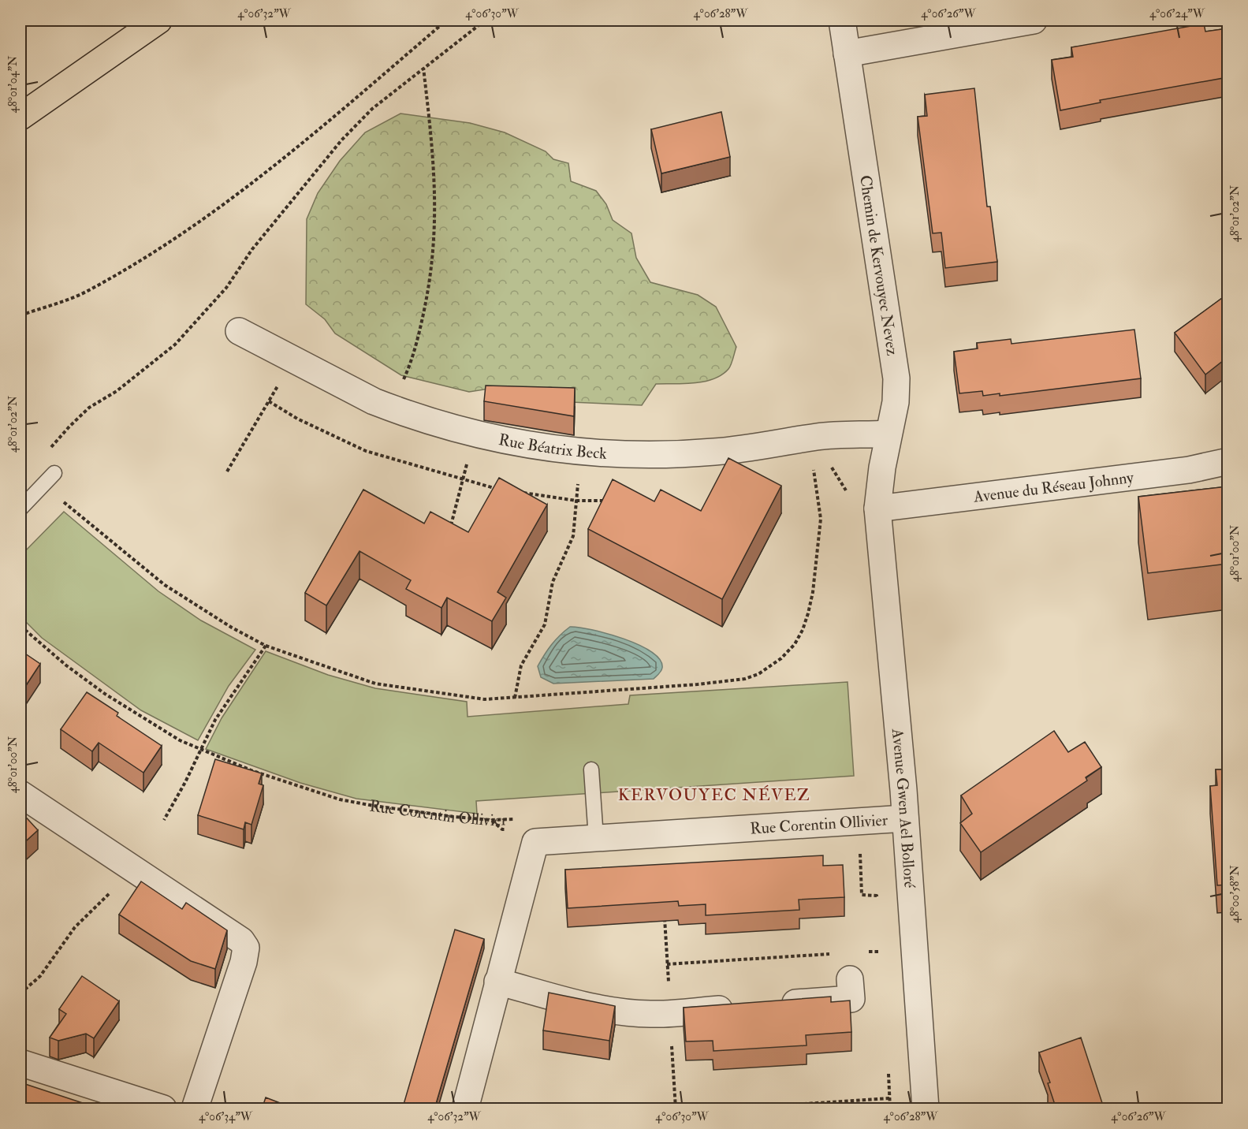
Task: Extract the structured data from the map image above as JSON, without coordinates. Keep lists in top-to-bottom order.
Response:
{
  "streets": {
    "street": [
      "Chemin de Kervouyec Nevez",
      "Rue Béatrix Beck",
      "Avenue du Réseau Johnny",
      "Avenue Gwen Ael Bolloré",
      "Rue Corentin Ollivier"
    ]
  },
  "crossings": [
    ["Chemin de Kervouyec Nevez", "Rue Béatrix Beck"],
    ["Chemin de Kervouyec Nevez", "Avenue du Réseau Johnny"],
    ["Chemin de Kervouyec Nevez", "Avenue Gwen Ael Bolloré"],
    ["Avenue du Réseau Johnny", "Avenue Gwen Ael Bolloré"],
    ["Avenue Gwen Ael Bolloré", "Rue Corentin Ollivier"]
  ],
  "districts": ["KERVOUYEC NÉVEZ"],
  "coordinates": [
    "4°06'32\"W",
    "4°06'30\"W",
    "4°06'28\"W",
    "4°06'26\"W",
    "4°06'24\"W",
    "48°01'04\"N",
    "48°01'02\"N",
    "48°01'00\"N",
    "48°00'58\"N",
    "4°06'34\"W"
  ]
}
